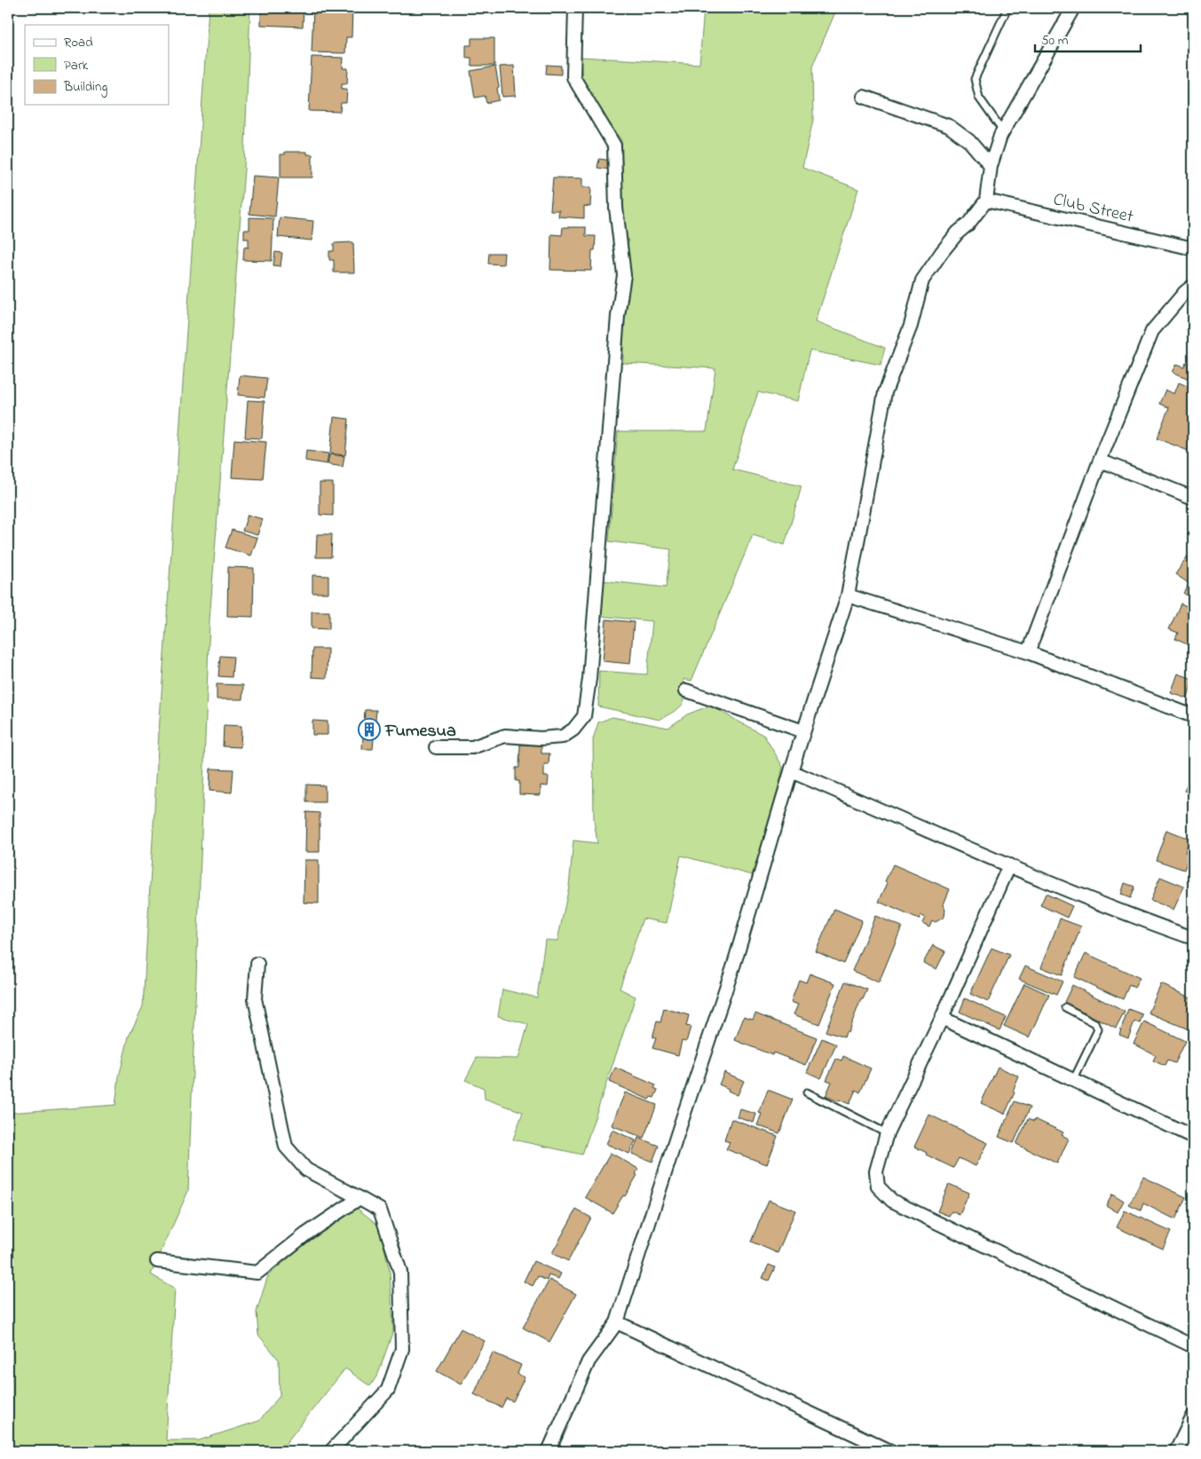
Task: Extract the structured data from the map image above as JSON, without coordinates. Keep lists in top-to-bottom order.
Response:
{
  "streets": {
    "street": ["Club Street"]
  },
  "places": {
    "building": ["Fumesua"]
  },
  "legend": ["Road", "Park", "Building"],
  "scale_bar": "50 m"
}
